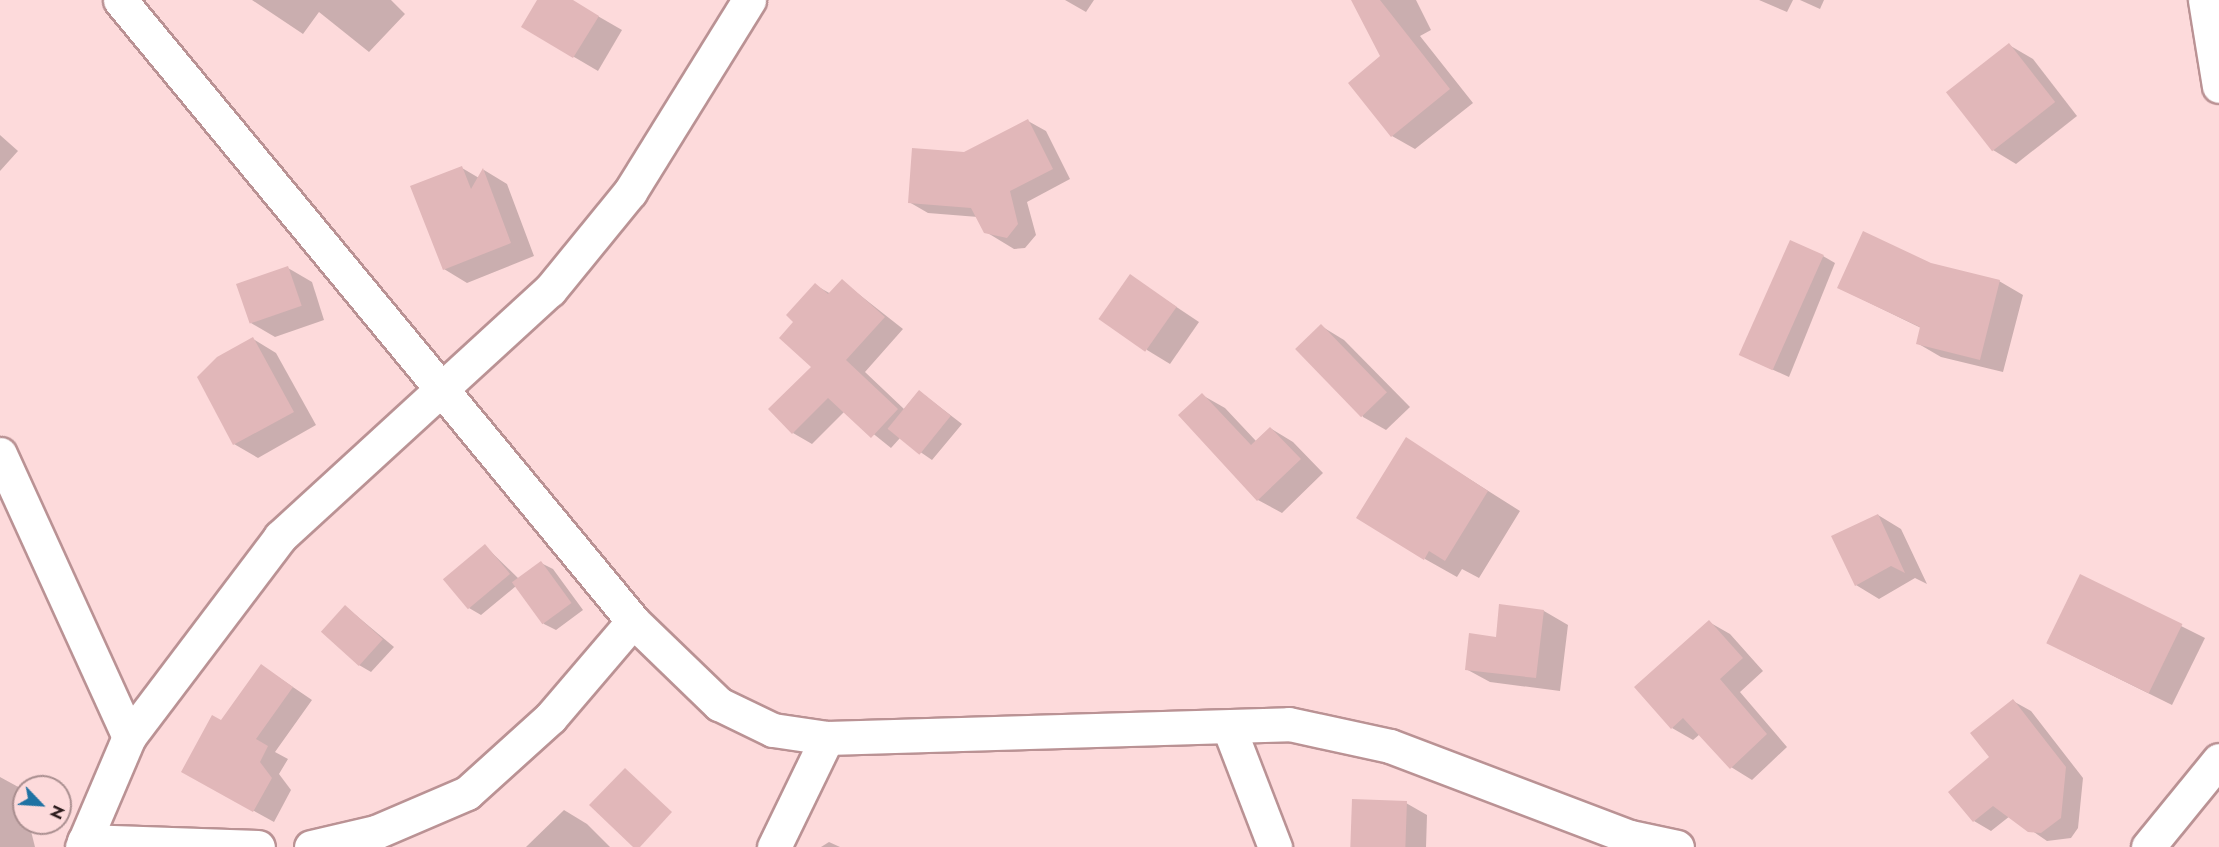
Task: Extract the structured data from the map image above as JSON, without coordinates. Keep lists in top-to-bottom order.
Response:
{
  "north": "bottom right"
}
